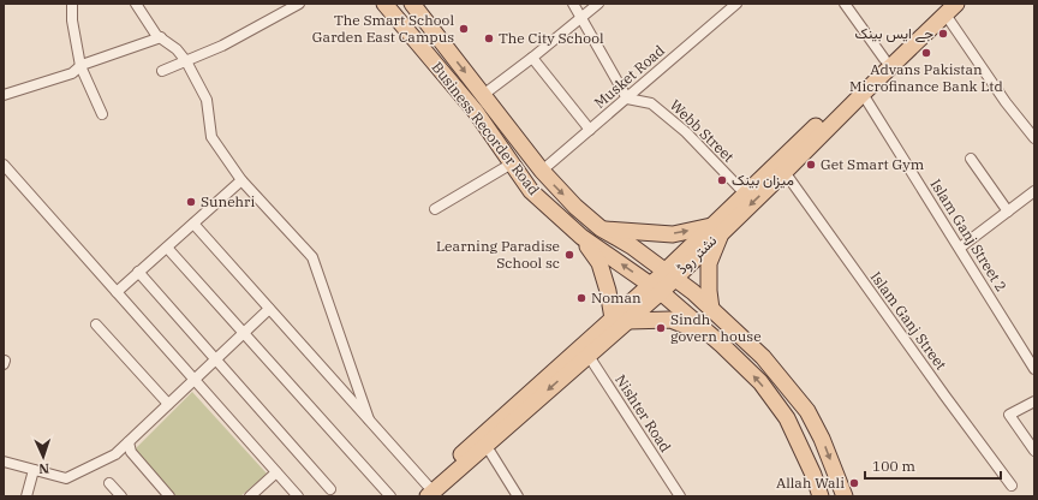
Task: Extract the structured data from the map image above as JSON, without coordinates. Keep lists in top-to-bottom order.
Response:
{
  "streets": {
    "main road": ["Business Recorder Road", "نشتر روڈ"],
    "street": [
      "Musket Road",
      "Webb Street",
      "Islam Ganj Street 2",
      "Islam Ganj Street",
      "Nishter Road"
    ]
  },
  "crossings": [
    ["Musket Road", "Business Recorder Road"],
    ["Musket Road", "Webb Street"],
    ["Business Recorder Road", "نشتر روڈ"],
    ["Webb Street", "نشتر روڈ"],
    ["Islam Ganj Street 2", "نشتر روڈ"],
    ["نشتر روڈ", "Islam Ganj Street"],
    ["نشتر روڈ", "Nishter Road"]
  ],
  "places": [
    "The Smart School Garden East Campus",
    "جے ایس بینک",
    "The City School",
    "Advans Pakistan Microfinance Bank Ltd",
    "Get Smart Gym",
    "میزان بینک",
    "Sunehri",
    "Learning Paradise School sc",
    "Noman",
    "Sindh govern house",
    "Allah Wali"
  ],
  "scale_bar": "100 m",
  "north": "bottom"
}
